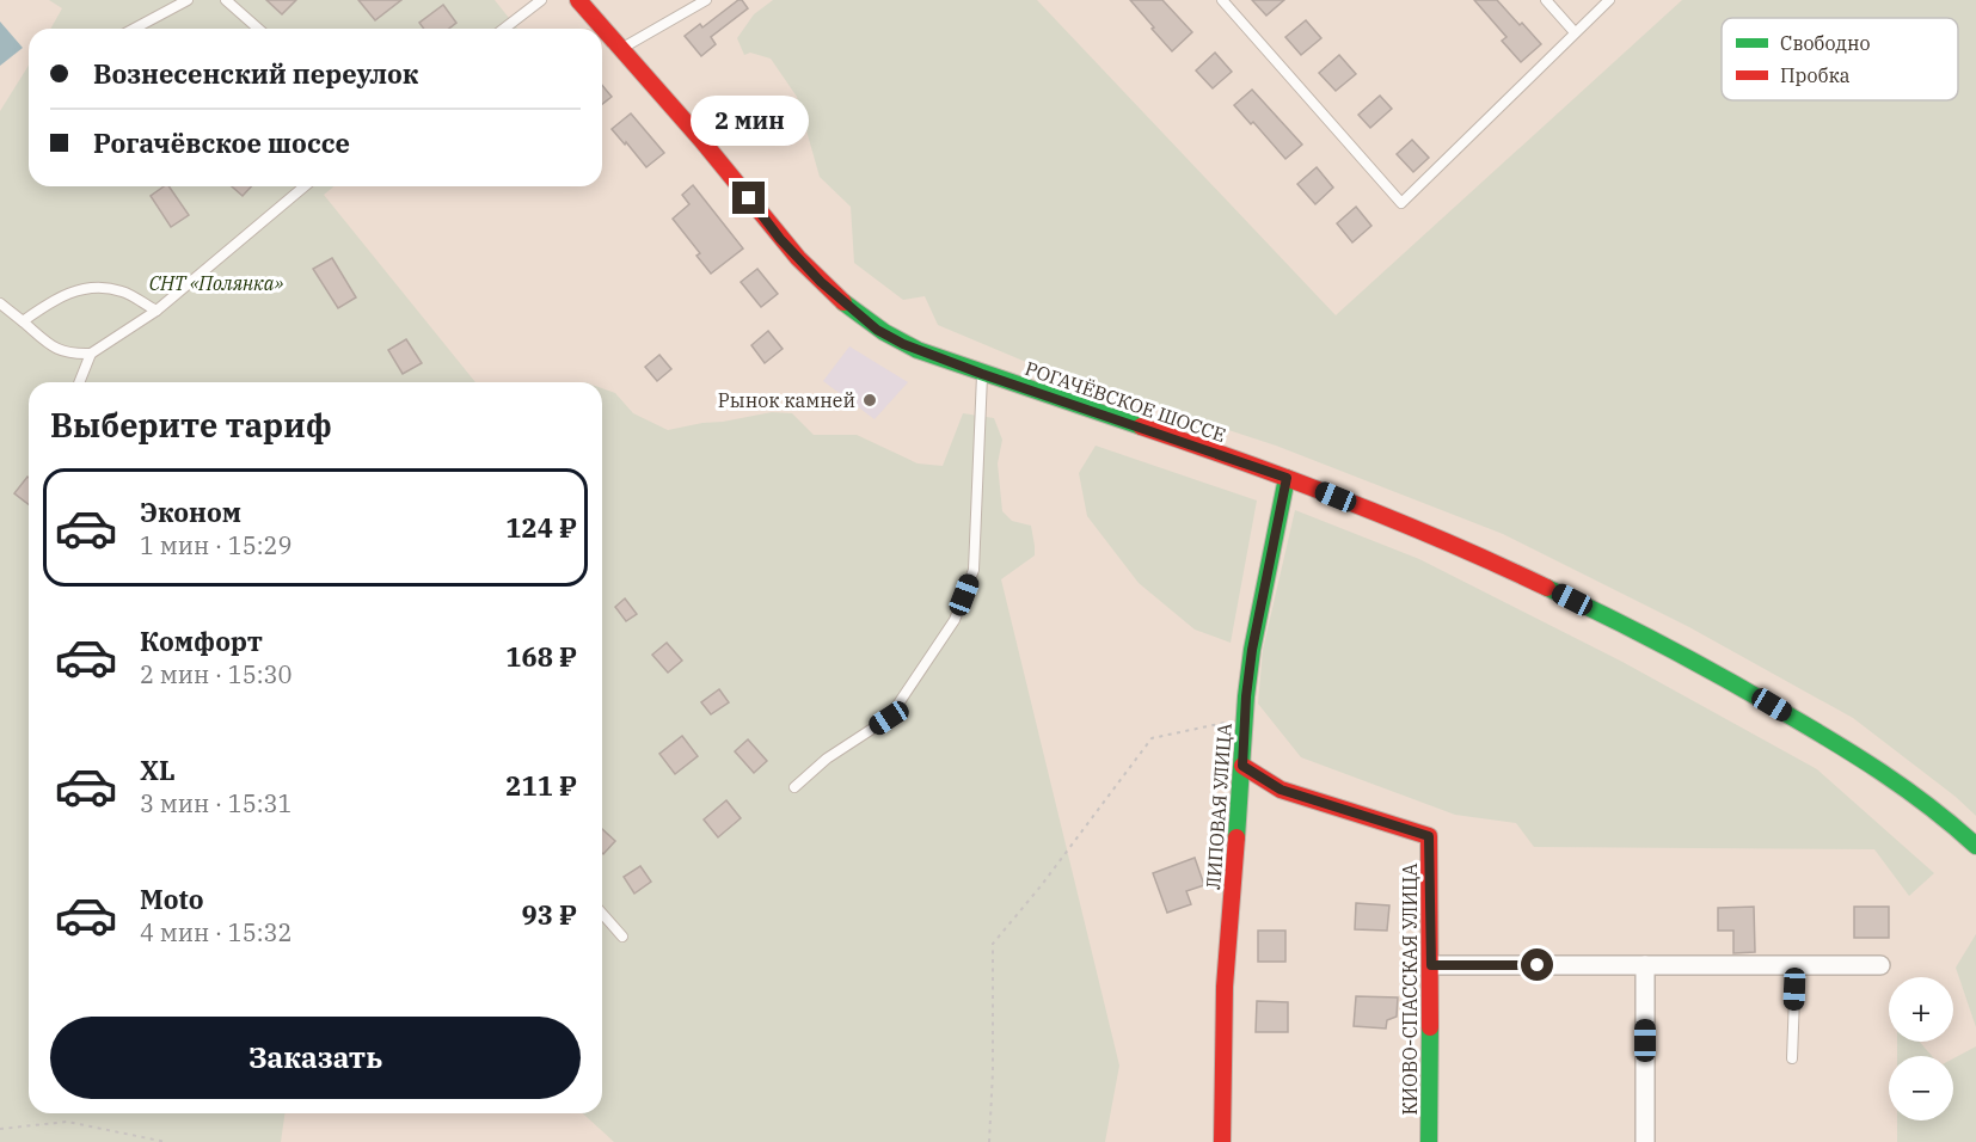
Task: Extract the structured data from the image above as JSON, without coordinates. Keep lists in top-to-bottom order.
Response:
{
  "streets": {
    "main road": ["РОГАЧЁВСКОЕ ШОССЕ", "ЛИПОВАЯ УЛИЦА", "КИОВО-СПАССКАЯ УЛИЦА"]
  },
  "crossings": [
    ["РОГАЧЁВСКОЕ ШОССЕ", "ЛИПОВАЯ УЛИЦА"],
    ["ЛИПОВАЯ УЛИЦА", "КИОВО-СПАССКАЯ УЛИЦА"]
  ],
  "parks": ["СНТ «Полянка»"],
  "places": ["Рынок камней"],
  "legend": ["Свободно", "Пробка"],
  "page": {
    "banner": ["Вознесенский переулок", "Рогачёвское шоссе"],
    "bubble": "2 мин",
    "heading": "Выберите тариф",
    "list": [
      {
        "name": "Эконом",
        "note": "1 мин · 15:29",
        "value": "124 ₽"
      },
      {
        "name": "Комфорт",
        "note": "2 мин · 15:30",
        "value": "168 ₽"
      },
      {
        "name": "XL",
        "note": "3 мин · 15:31",
        "value": "211 ₽"
      },
      {
        "name": "Moto",
        "note": "4 мин · 15:32",
        "value": "93 ₽"
      }
    ],
    "map_buttons": ["+", "−"],
    "buttons": "Заказать"
  }
}
